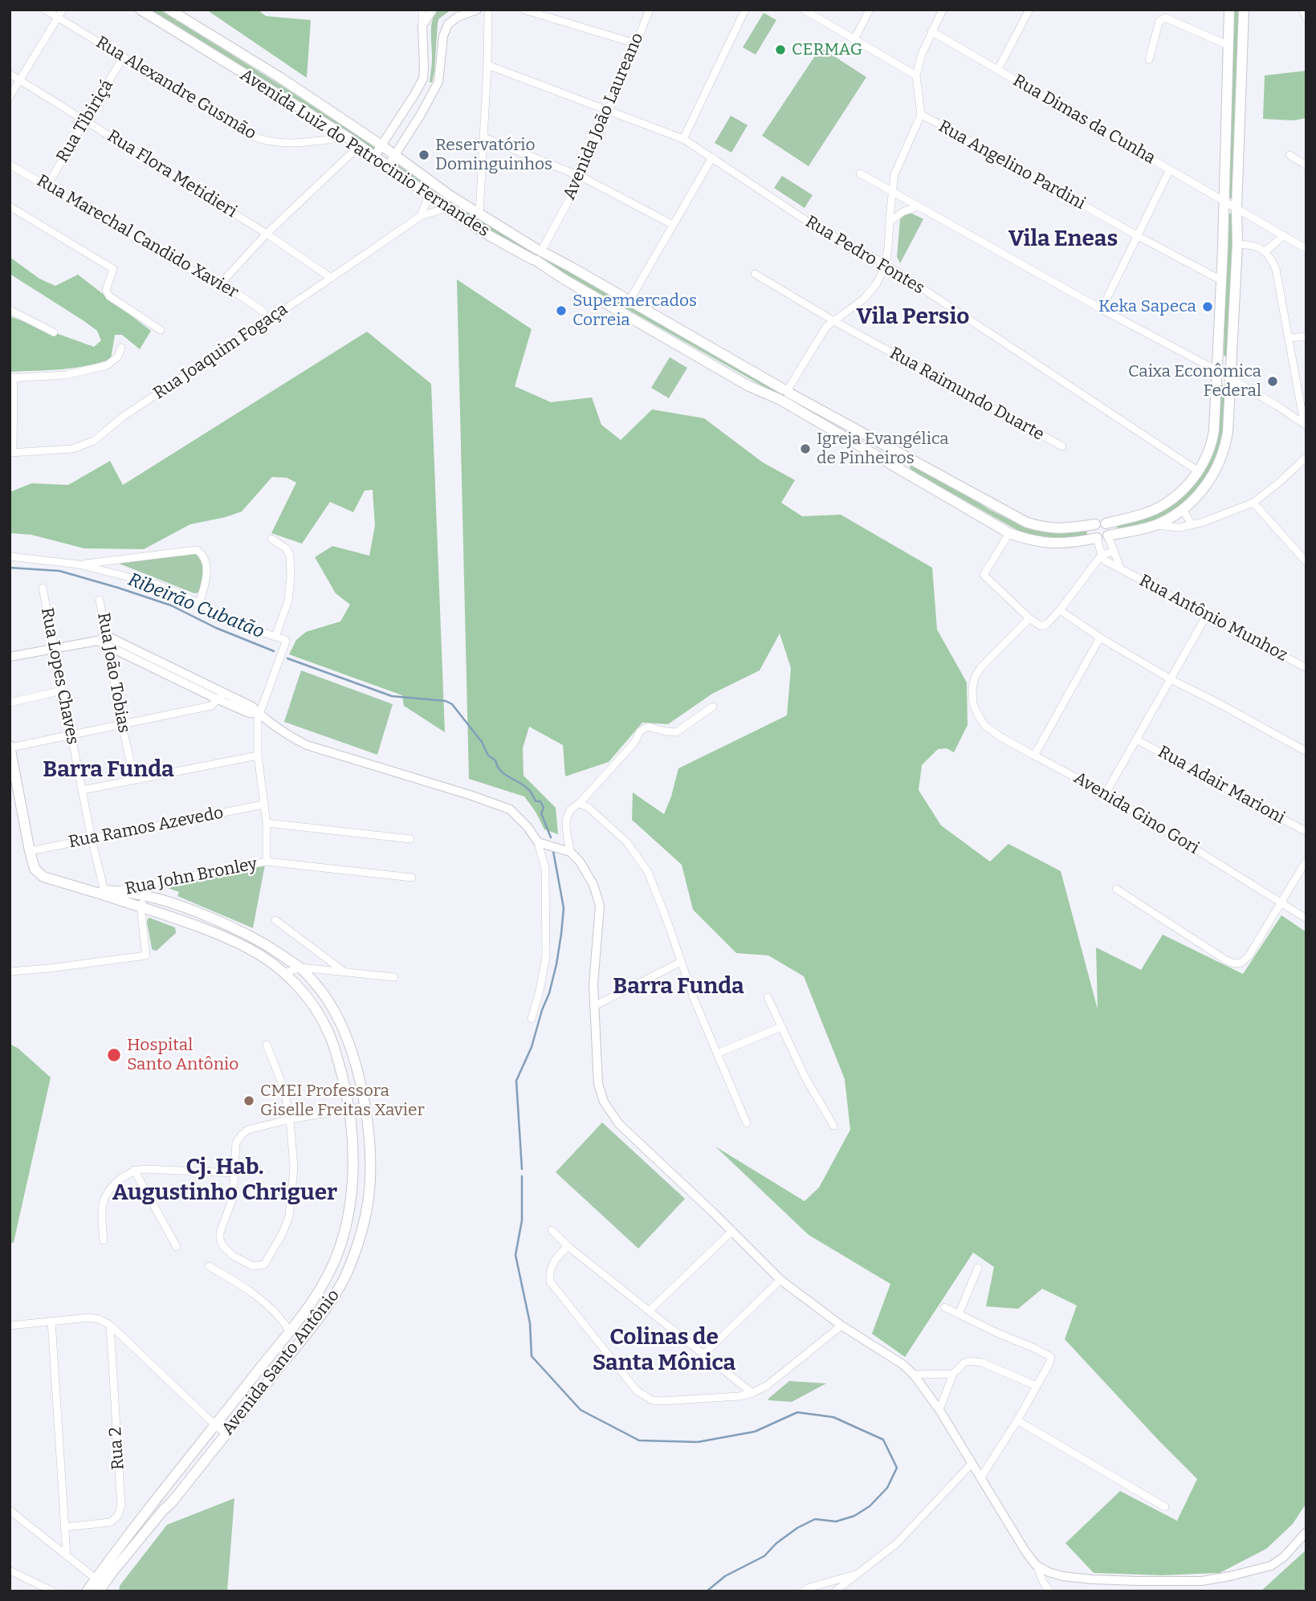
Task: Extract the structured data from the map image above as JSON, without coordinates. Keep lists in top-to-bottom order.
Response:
{
  "streets": {
    "main road": ["Avenida Luiz do Patrocinio Fernandes", "Avenida Santo Antônio"],
    "street": [
      "Rua Alexandre Gusmão",
      "Avenida João Laureano",
      "Rua Dimas da Cunha",
      "Rua Tibiriçá",
      "Rua Angelino Pardini",
      "Rua Flora Metidieri",
      "Rua Marechal Candido Xavier",
      "Rua Pedro Fontes",
      "Rua Joaquim Fogaça",
      "Rua Raimundo Duarte",
      "Rua Antônio Munhoz",
      "Rua João Tobias",
      "Rua Lopes Chaves",
      "Rua Adair Marioni",
      "Avenida Gino Gori",
      "Rua Ramos Azevedo",
      "Rua John Bronley",
      "Rua 2"
    ]
  },
  "crossings": [
    ["Rua Alexandre Gusmão", "Rua Tibiriçá"],
    ["Rua Alexandre Gusmão", "Avenida Luiz do Patrocinio Fernandes"],
    ["Avenida João Laureano", "Avenida Luiz do Patrocinio Fernandes"],
    ["Avenida João Laureano", "Rua Pedro Fontes"],
    ["Rua Dimas da Cunha", "Avenida Luiz do Patrocinio Fernandes"],
    ["Rua Tibiriçá", "Rua Flora Metidieri"],
    ["Rua Tibiriçá", "Rua Marechal Candido Xavier"],
    ["Avenida Luiz do Patrocinio Fernandes", "Rua Angelino Pardini"],
    ["Avenida Luiz do Patrocinio Fernandes", "Rua Pedro Fontes"],
    ["Avenida Luiz do Patrocinio Fernandes", "Rua Joaquim Fogaça"],
    ["Rua Flora Metidieri", "Rua Joaquim Fogaça"],
    ["Rua Lopes Chaves", "Rua Ramos Azevedo"],
    ["Rua Lopes Chaves", "Rua John Bronley"],
    ["Rua Lopes Chaves", "Avenida Santo Antônio"],
    ["Rua Ramos Azevedo", "Avenida Santo Antônio"],
    ["Rua John Bronley", "Avenida Santo Antônio"]
  ],
  "districts": [
    "Vila Eneas",
    "Vila Persio",
    "Barra Funda",
    "Barra Funda",
    "Cj. Hab. Augustinho Chriguer",
    "Colinas de Santa Mônica"
  ],
  "water": ["Ribeirão Cubatão"],
  "places": [
    "CERMAG",
    "Reservatório Dominguinhos",
    "Keka Sapeca",
    "Supermercados Correia",
    "Caixa Econômica Federal",
    "Igreja Evangélica de Pinheiros",
    "Hospital Santo Antônio",
    "CMEI Professora Giselle Freitas Xavier"
  ]
}
